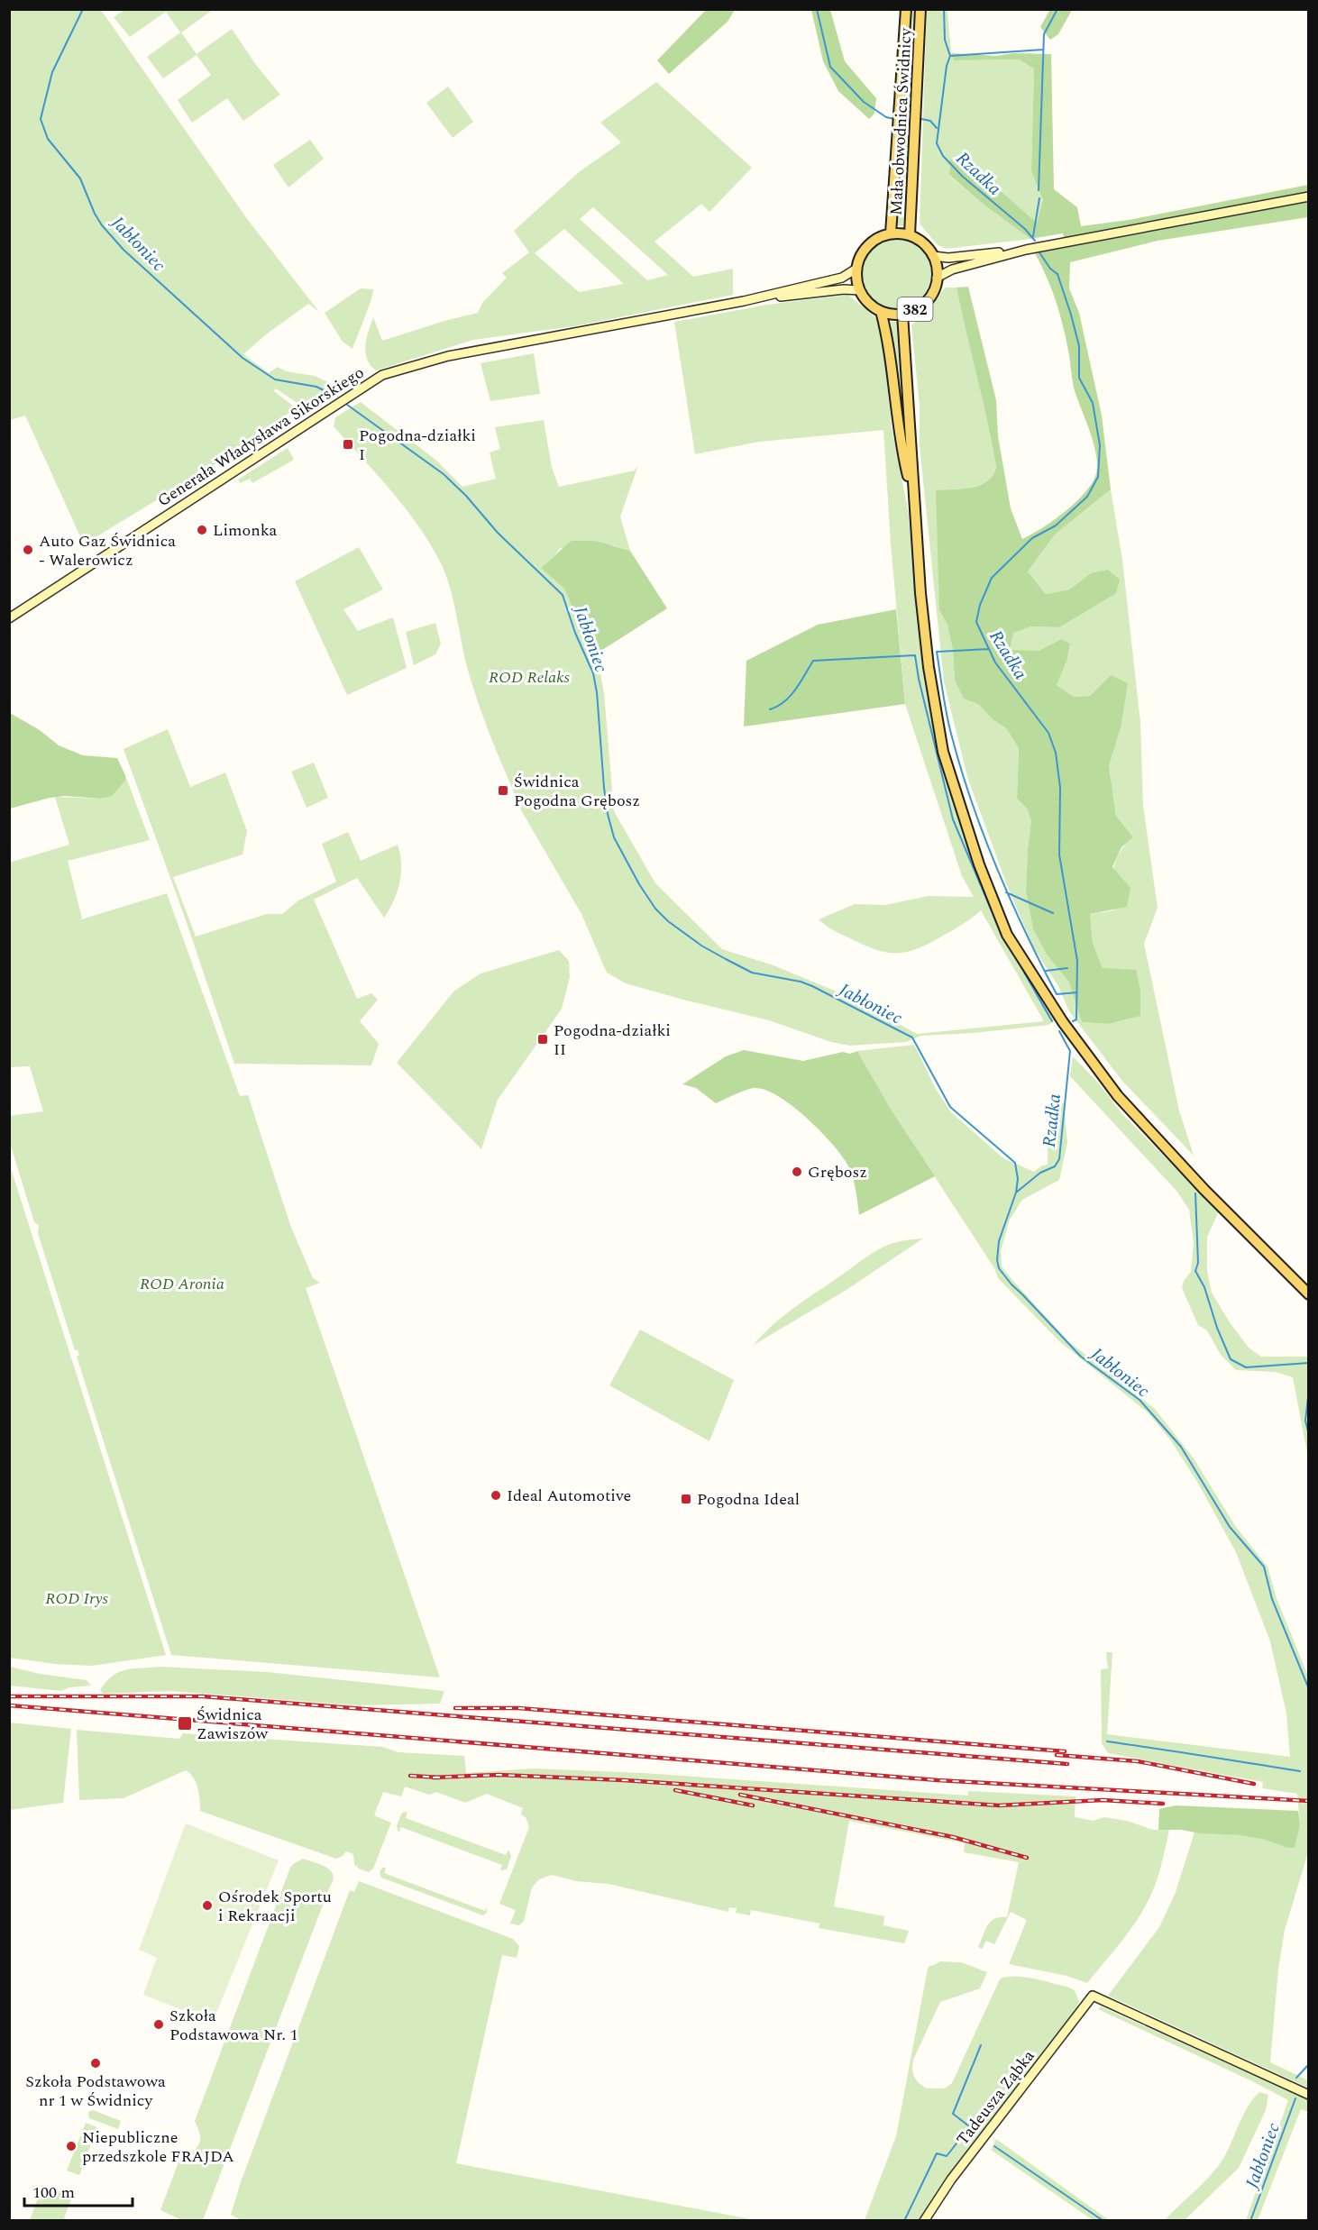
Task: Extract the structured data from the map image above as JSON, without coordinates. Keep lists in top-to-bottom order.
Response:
{
  "streets": {
    "main road": ["Mała obwodnica Świdnicy", "382"],
    "street": ["Generała Władysława Sikorskiego", "Tadeusza Ząbka"]
  },
  "crossings": [
    ["Mała obwodnica Świdnicy", "382"],
    ["Mała obwodnica Świdnicy", "Generała Władysława Sikorskiego"],
    ["382", "Generała Władysława Sikorskiego"]
  ],
  "water": ["Rzadka", "Jabłoniec"],
  "parks": ["ROD Relaks", "ROD Aronia", "ROD Irys"],
  "places": {
    "transit": [
      "Pogodna-działki I",
      "Świdnica Pogodna Grębosz",
      "Pogodna-działki II",
      "Pogodna Ideal",
      "Świdnica Zawiszów"
    ],
    "other": [
      "Limonka",
      "Auto Gaz Świdnica - Walerowicz",
      "Grębosz",
      "Ideal Automotive",
      "Ośrodek Sportu i Rekraacji",
      "Szkoła Podstawowa Nr. 1",
      "Szkoła Podstawowa nr 1 w Świdnicy",
      "Niepubliczne przedszkole FRAJDA"
    ]
  },
  "scale_bar": "100 m"
}
